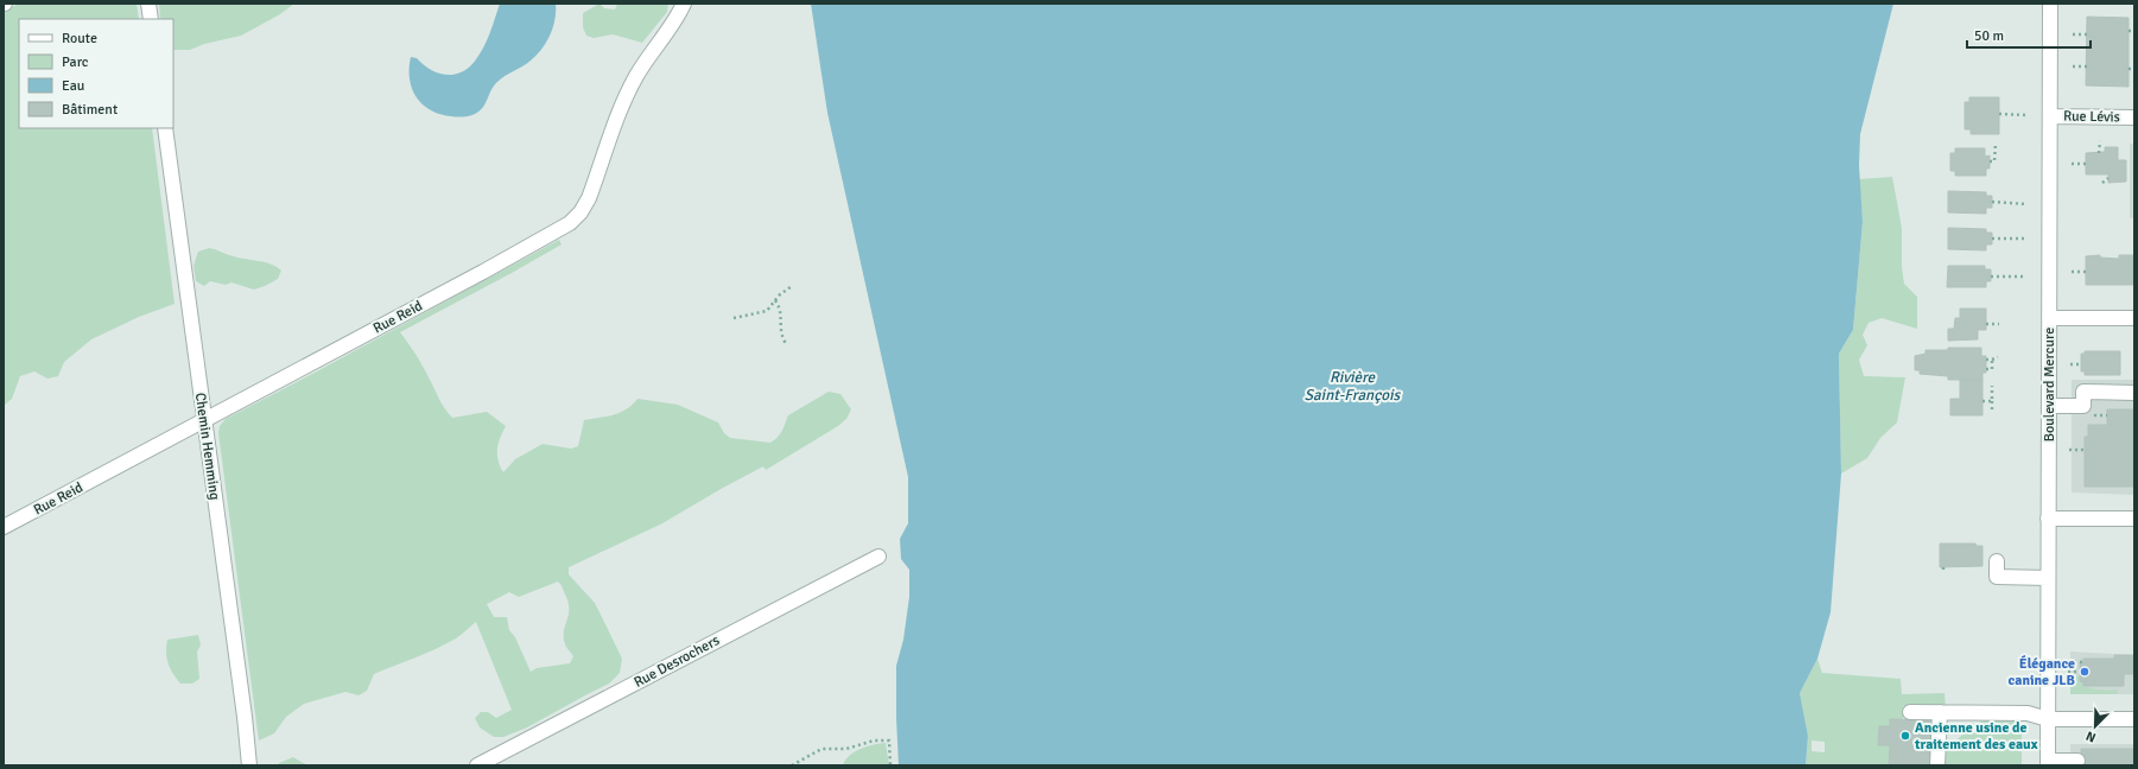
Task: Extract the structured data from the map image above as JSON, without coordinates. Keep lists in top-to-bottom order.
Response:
{
  "streets": {
    "street": [
      "Rue Lévis",
      "Rue Reid",
      "Boulevard Mercure",
      "Chemin Hemming",
      "Rue Desrochers"
    ]
  },
  "crossings": [
    ["Rue Lévis", "Boulevard Mercure"],
    ["Rue Reid", "Chemin Hemming"]
  ],
  "water": ["Rivière Saint-François"],
  "places": ["Élégance canine JLB", "Ancienne usine de traitement des eaux"],
  "legend": [
    "Route",
    "Parc",
    "Eau",
    "Bâtiment"
  ],
  "scale_bar": "50 m",
  "north": "bottom left"
}
